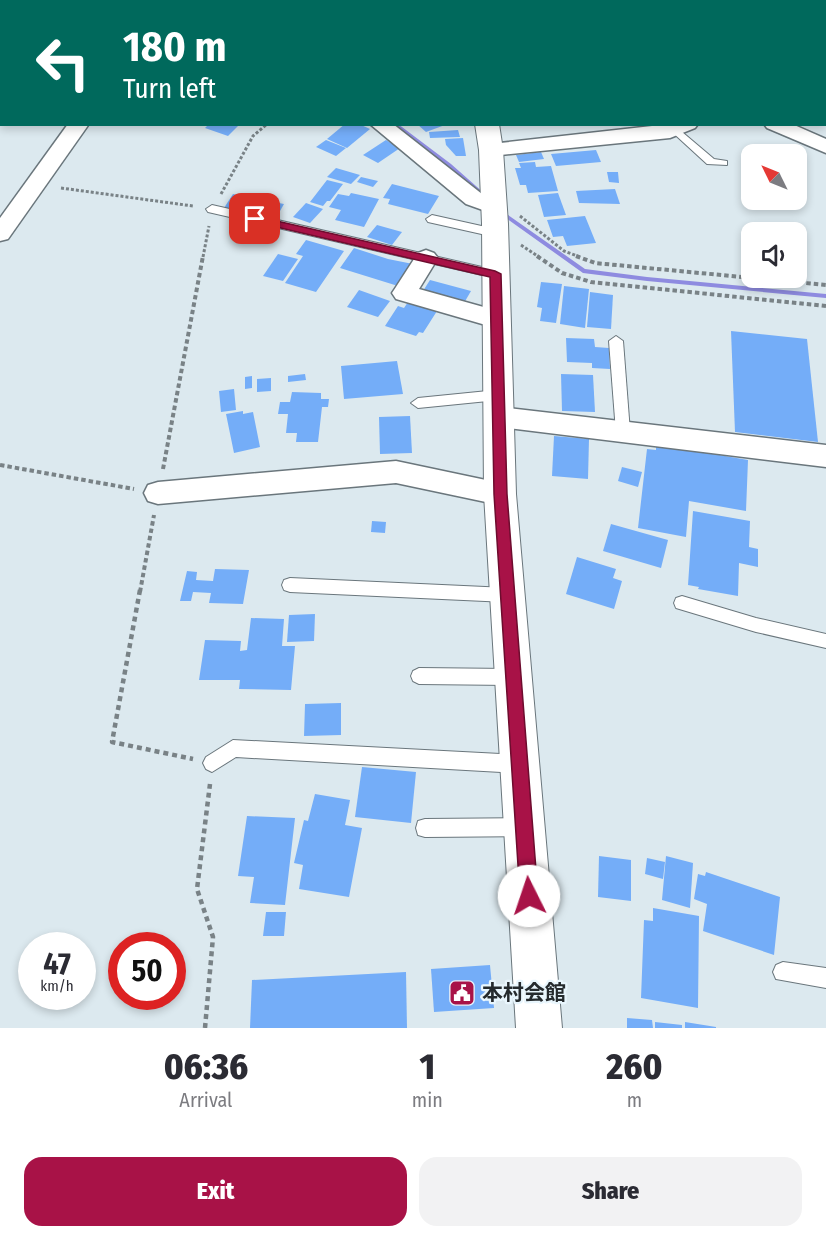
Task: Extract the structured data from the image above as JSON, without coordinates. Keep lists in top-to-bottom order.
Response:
{
  "places": {
    "public building": ["本村会館"]
  },
  "north": "top left",
  "page": {
    "turn": ["180 m", "Turn left"],
    "speed": "47 km/h",
    "limit": "50",
    "eta": [
      "06:36",
      "Arrival",
      "1",
      "min",
      "260",
      "m"
    ],
    "buttons": ["Exit", "Share"]
  }
}
